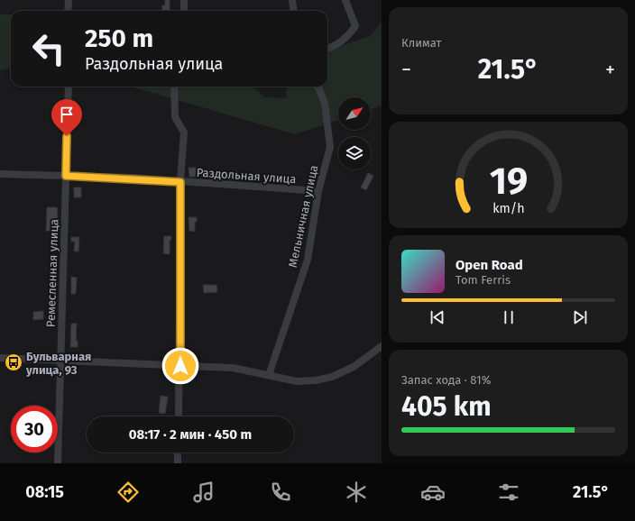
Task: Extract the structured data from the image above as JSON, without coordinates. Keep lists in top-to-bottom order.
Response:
{
  "streets": {
    "street": ["Раздольная улица", "Мельничная улица", "Ремесленная улица"]
  },
  "crossings": [
    ["Раздольная улица", "Мельничная улица"],
    ["Раздольная улица", "Ремесленная улица"]
  ],
  "places": {
    "bus stop": ["Бульварная улица, 93"]
  },
  "north": "top right",
  "page": {
    "tile": [
      "Климат",
      ["Запас хода · 81%", "405 km"]
    ],
    "turn": ["250 m", "Раздольная улица"],
    "heat": ["−", "21.5°", "+"],
    "song": ["Open Road", "Tom Ferris"],
    "limit": "30",
    "trip": "08:17 · 2 мин · 450 m",
    "tabs": ["08:15", "21.5°"],
    "gauge": ["19", "km/h"]
  }
}
